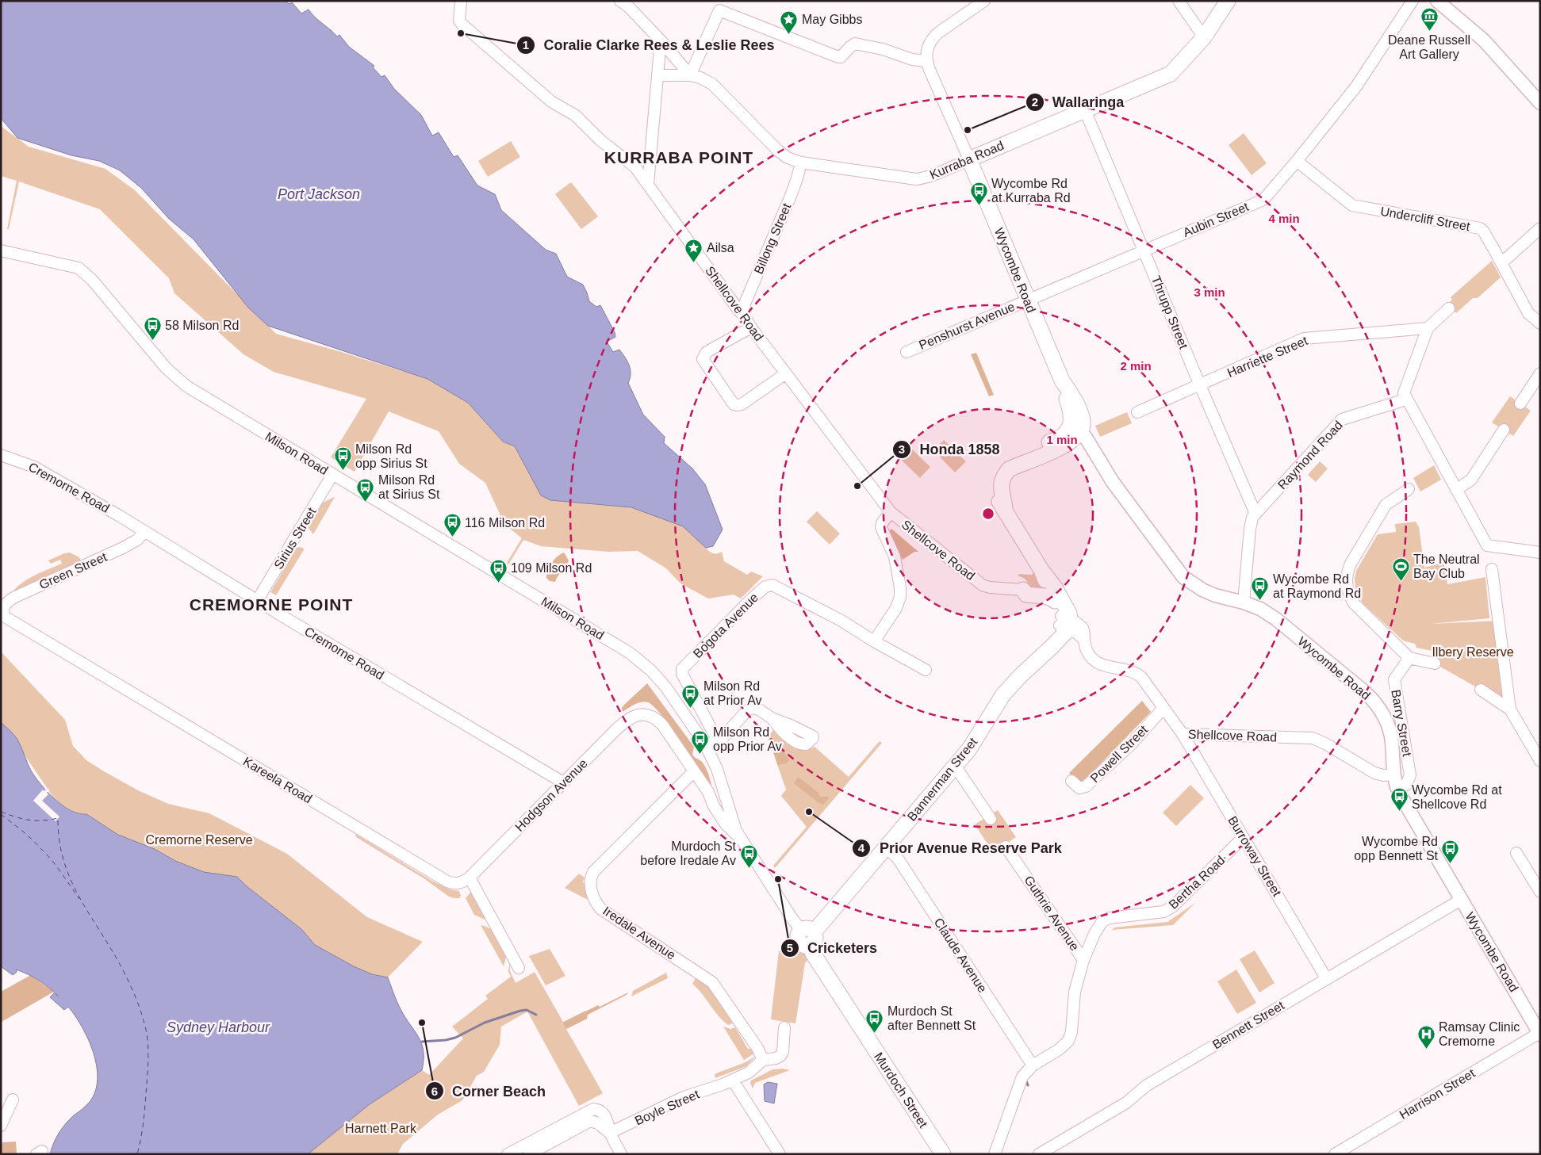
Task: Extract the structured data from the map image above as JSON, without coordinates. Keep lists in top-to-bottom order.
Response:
{
  "streets": {
    "main road": [
      "Kurraba Road",
      "Wycombe Road",
      "Bannerman Street",
      "Murdoch Street"
    ],
    "street": [
      "Undercliff Street",
      "Aubin Street",
      "Billong Street",
      "Shellcove Road",
      "Thrupp Street",
      "Penshurst Avenue",
      "Harriette Street",
      "Milson Road",
      "Raymond Road",
      "Cremorne Road",
      "Sirius Street",
      "Green Street",
      "Bogota Avenue",
      "Barry Street",
      "Powell Street",
      "Kareela Road",
      "Hodgson Avenue",
      "Burroway Street",
      "Bertha Road",
      "Guthrie Avenue",
      "Iredale Avenue",
      "Claude Avenue",
      "Bennett Street",
      "Harrison Street",
      "Boyle Street"
    ]
  },
  "crossings": [
    ["Kurraba Road", "Billong Street"],
    ["Kurraba Road", "Wycombe Road"],
    ["Kurraba Road", "Thrupp Street"],
    ["Undercliff Street", "Aubin Street"],
    ["Aubin Street", "Wycombe Road"],
    ["Aubin Street", "Thrupp Street"],
    ["Aubin Street", "Penshurst Avenue"],
    ["Billong Street", "Shellcove Road"],
    ["Wycombe Road", "Shellcove Road"],
    ["Wycombe Road", "Penshurst Avenue"],
    ["Wycombe Road", "Raymond Road"],
    ["Wycombe Road", "Barry Street"],
    ["Wycombe Road", "Bennett Street"],
    ["Wycombe Road", "Harrison Street"],
    ["Shellcove Road", "Powell Street"],
    ["Shellcove Road", "Bannerman Street"],
    ["Shellcove Road", "Burroway Street"],
    ["Thrupp Street", "Harriette Street"],
    ["Thrupp Street", "Raymond Road"],
    ["Milson Road", "Sirius Street"],
    ["Milson Road", "Murdoch Street"],
    ["Cremorne Road", "Sirius Street"],
    ["Cremorne Road", "Green Street"],
    ["Cremorne Road", "Hodgson Avenue"],
    ["Green Street", "Kareela Road"],
    ["Bannerman Street", "Claude Avenue"],
    ["Bannerman Street", "Murdoch Street"],
    ["Kareela Road", "Hodgson Avenue"],
    ["Hodgson Avenue", "Murdoch Street"],
    ["Burroway Street", "Bertha Road"],
    ["Burroway Street", "Bennett Street"],
    ["Bertha Road", "Guthrie Avenue"],
    ["Bertha Road", "Claude Avenue"],
    ["Iredale Avenue", "Murdoch Street"],
    ["Iredale Avenue", "Boyle Street"]
  ],
  "districts": ["KURRABA POINT", "CREMORNE POINT"],
  "water": ["Port Jackson", "Sydney Harbour"],
  "parks": ["Ilbery Reserve", "Cremorne Reserve", "Harnett Park"],
  "places": {
    "museum": ["Deane Russell Art Gallery"],
    "other": [
      "Coralie Clarke Rees & Leslie Rees",
      "Wallaringa",
      "Honda 1858",
      "Prior Avenue Reserve Park",
      "Cricketers",
      "Corner Beach"
    ],
    "place": ["May Gibbs", "Ailsa"],
    "bus stop": [
      "Wycombe Rd at Kurraba Rd",
      "58 Milson Rd",
      "Milson Rd opp Sirius St",
      "Milson Rd at Sirius St",
      "116 Milson Rd",
      "109 Milson Rd",
      "Wycombe Rd at Raymond Rd",
      "Milson Rd at Prior Av",
      "Milson Rd opp Prior Av",
      "Wycombe Rd at Shellcove Rd",
      "Wycombe Rd opp Bennett St",
      "Murdoch St before Iredale Av",
      "Murdoch St after Bennett St"
    ],
    "sports": ["The Neutral Bay Club"],
    "hospital": ["Ramsay Clinic Cremorne"]
  },
  "rings": [
    "4 min",
    "3 min",
    "2 min",
    "1 min"
  ]
}
